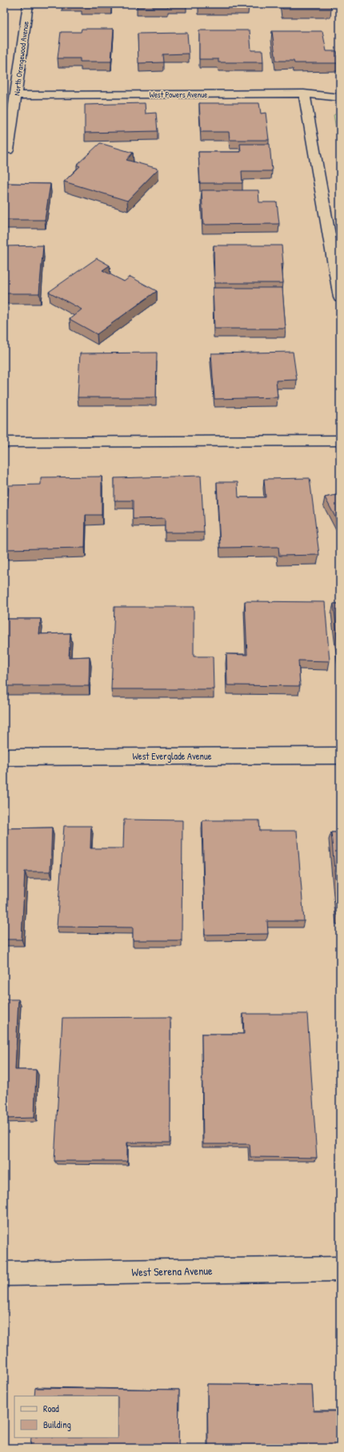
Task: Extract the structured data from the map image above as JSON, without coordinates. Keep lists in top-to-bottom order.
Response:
{
  "streets": {
    "street": [
      "North Orangewood Avenue",
      "West Powers Avenue",
      "West Everglade Avenue",
      "West Serena Avenue"
    ]
  },
  "crossings": [
    ["North Orangewood Avenue", "West Powers Avenue"]
  ],
  "legend": ["Road", "Building"]
}
